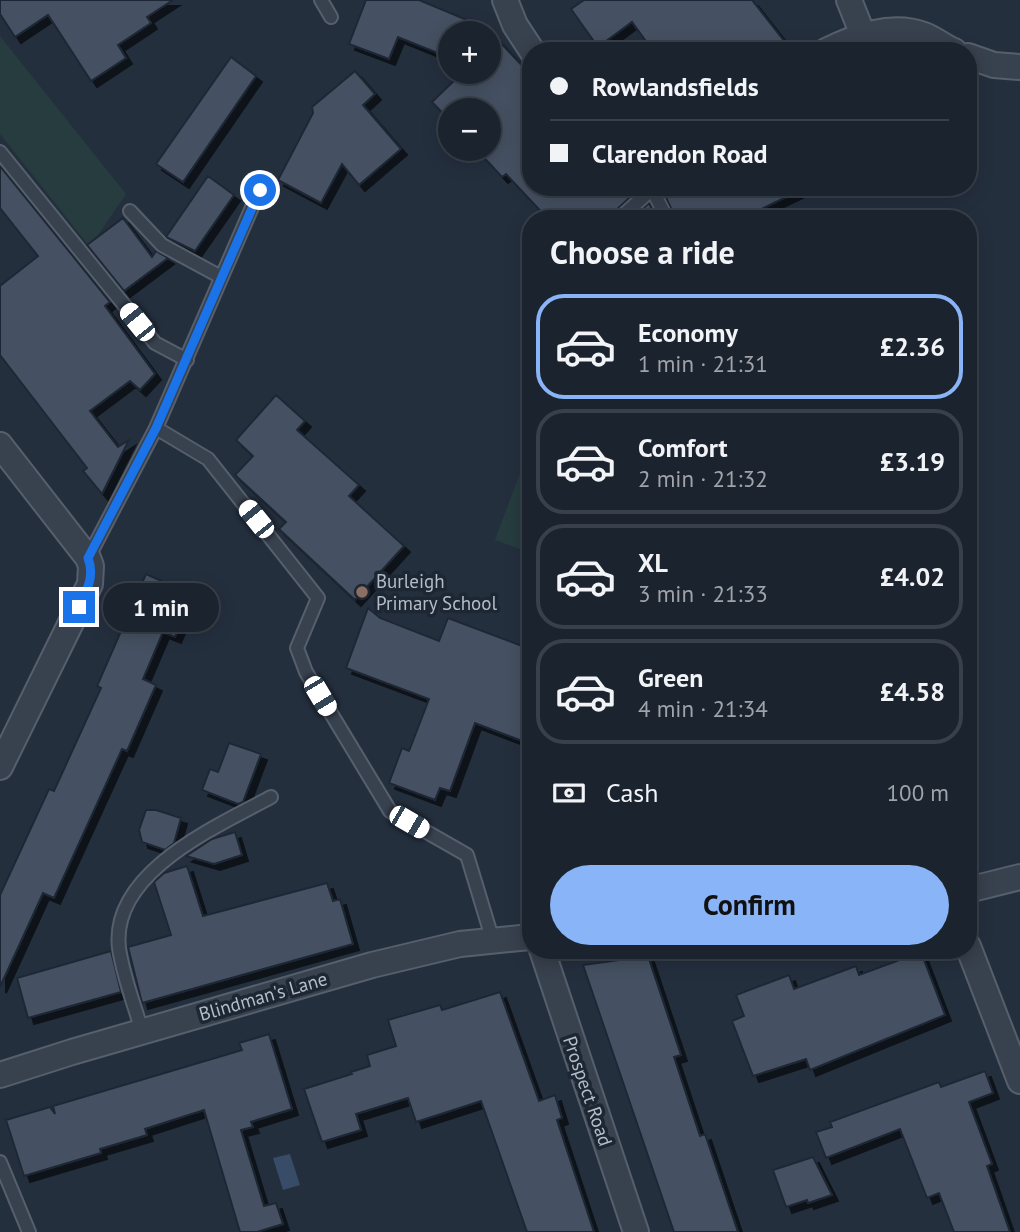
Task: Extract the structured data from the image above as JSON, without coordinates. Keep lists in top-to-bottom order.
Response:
{
  "streets": {
    "street": ["Blindman's Lane", "Prospect Road"]
  },
  "places": ["Burleigh Primary School"],
  "page": {
    "map_buttons": ["+", "−"],
    "banner": ["Rowlandsfields", "Clarendon Road"],
    "heading": "Choose a ride",
    "list": [
      {
        "name": "Economy",
        "note": "1 min · 21:31",
        "value": "£2.36"
      },
      {
        "name": "Comfort",
        "note": "2 min · 21:32",
        "value": "£3.19"
      },
      {
        "name": "XL",
        "note": "3 min · 21:33",
        "value": "£4.02"
      },
      {
        "name": "Green",
        "note": "4 min · 21:34",
        "value": "£4.58"
      }
    ],
    "bubble": "1 min",
    "pay": ["Cash", "100 m"],
    "buttons": "Confirm"
  }
}
